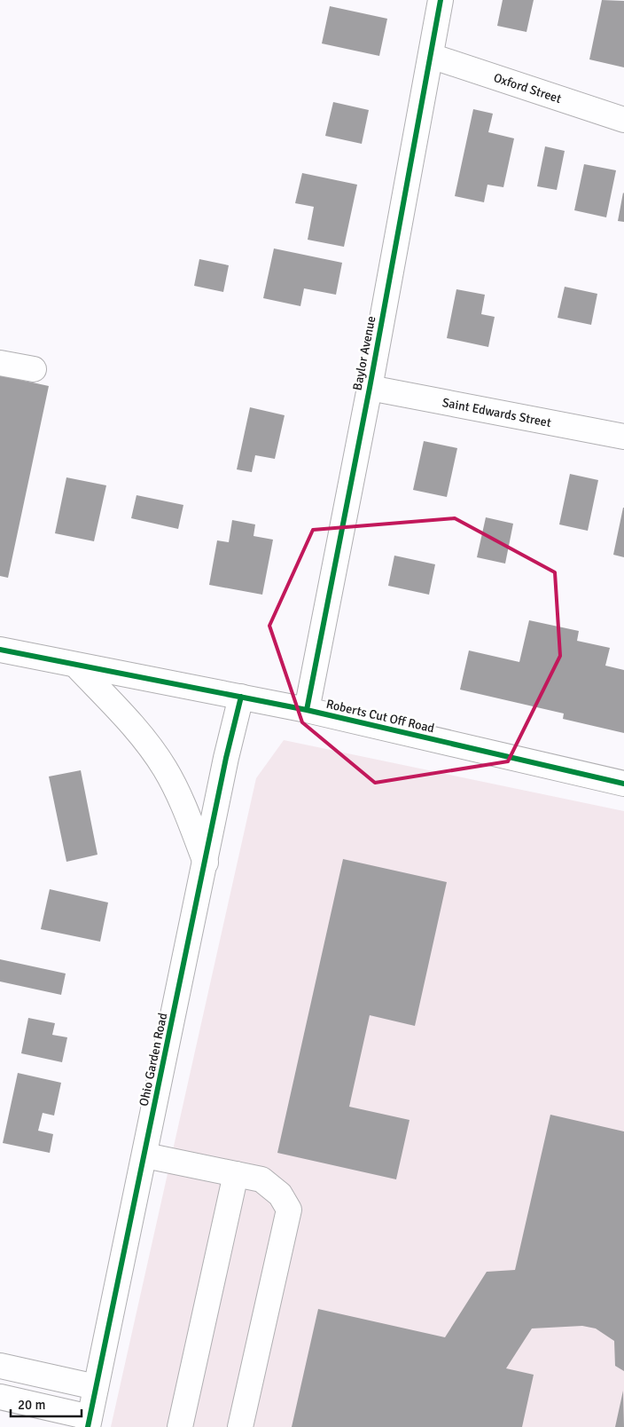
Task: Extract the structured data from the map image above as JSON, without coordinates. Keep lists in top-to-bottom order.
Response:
{
  "streets": {
    "street": [
      "Oxford Street",
      "Baylor Avenue",
      "Saint Edwards Street",
      "Roberts Cut Off Road",
      "Ohio Garden Road"
    ]
  },
  "crossings": [
    ["Oxford Street", "Baylor Avenue"],
    ["Baylor Avenue", "Saint Edwards Street"],
    ["Baylor Avenue", "Roberts Cut Off Road"],
    ["Roberts Cut Off Road", "Ohio Garden Road"]
  ],
  "scale_bar": "20 m"
}
